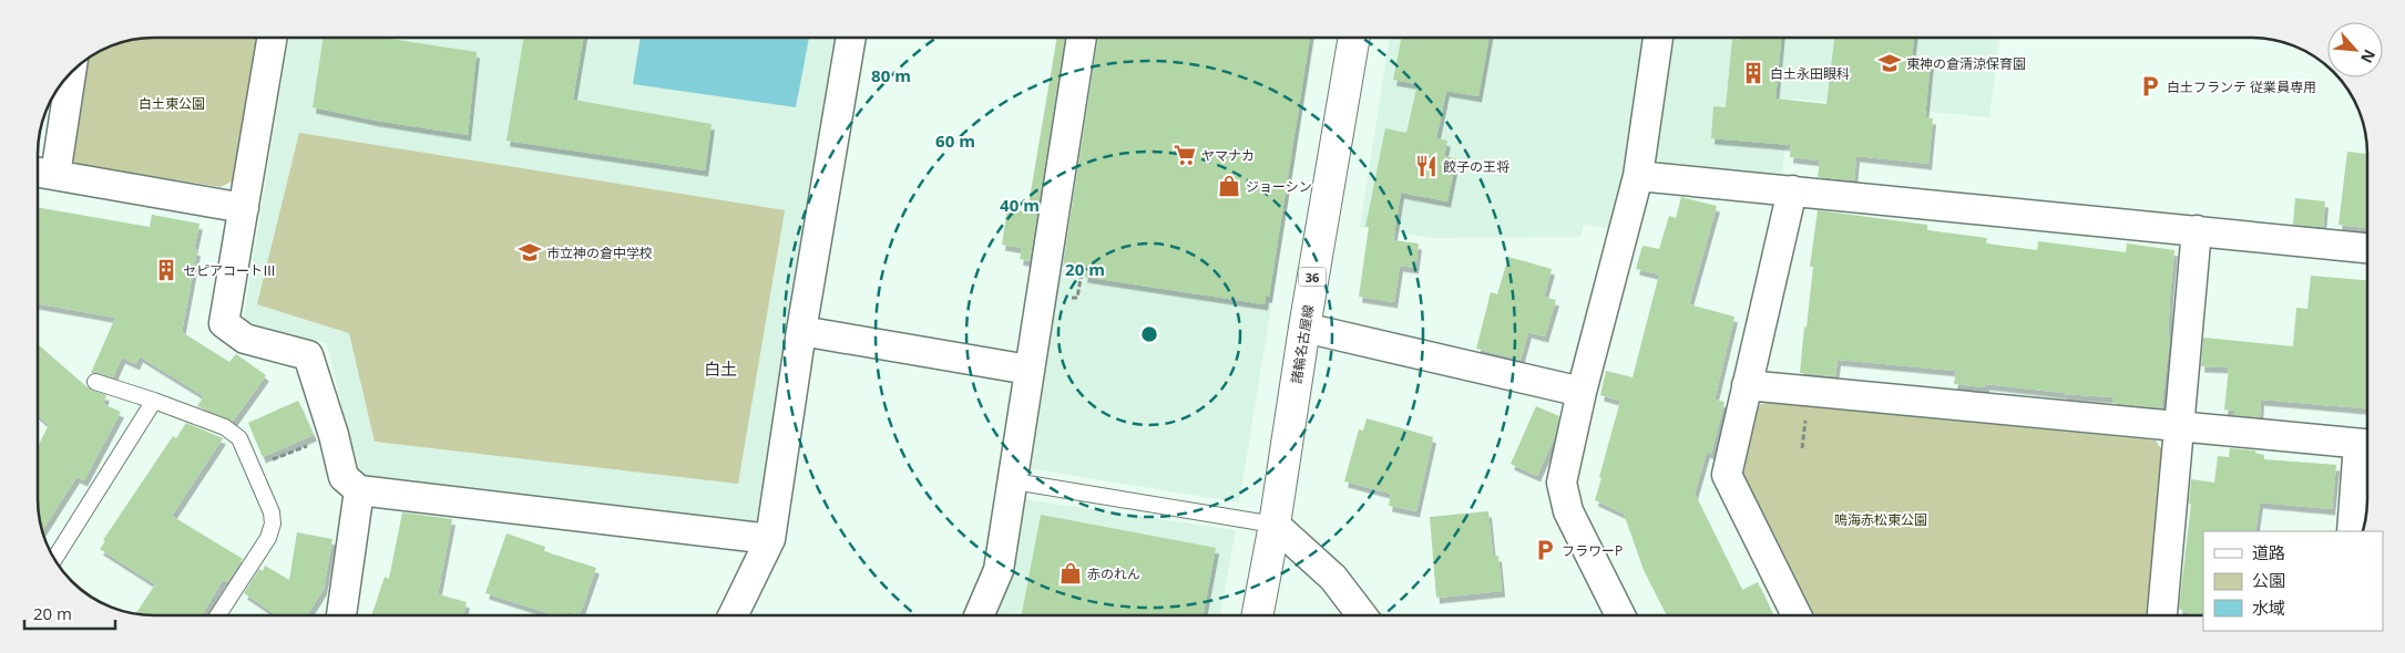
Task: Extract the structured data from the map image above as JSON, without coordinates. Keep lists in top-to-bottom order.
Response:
{
  "streets": {
    "main road": ["36", "諸輪名古屋線"]
  },
  "districts": ["白土"],
  "parks": ["白土東公園", "鳴海赤松東公園"],
  "places": {
    "school or university": ["東神の倉清涼保育園", "市立神の倉中学校"],
    "building": ["白土永田眼科", "セピアコートⅢ"],
    "parking": ["白土フランテ 従業員専用", "フラワーP"],
    "supermarket": ["ヤマナカ"],
    "restaurant": ["餃子の王将"],
    "shop": ["ジョーシン", "赤のれん"]
  },
  "legend": ["道路", "公園", "水域"],
  "scale_bar": "20 m",
  "north": "bottom right",
  "rings": [
    "80 m",
    "60 m",
    "40 m",
    "20 m"
  ]
}
